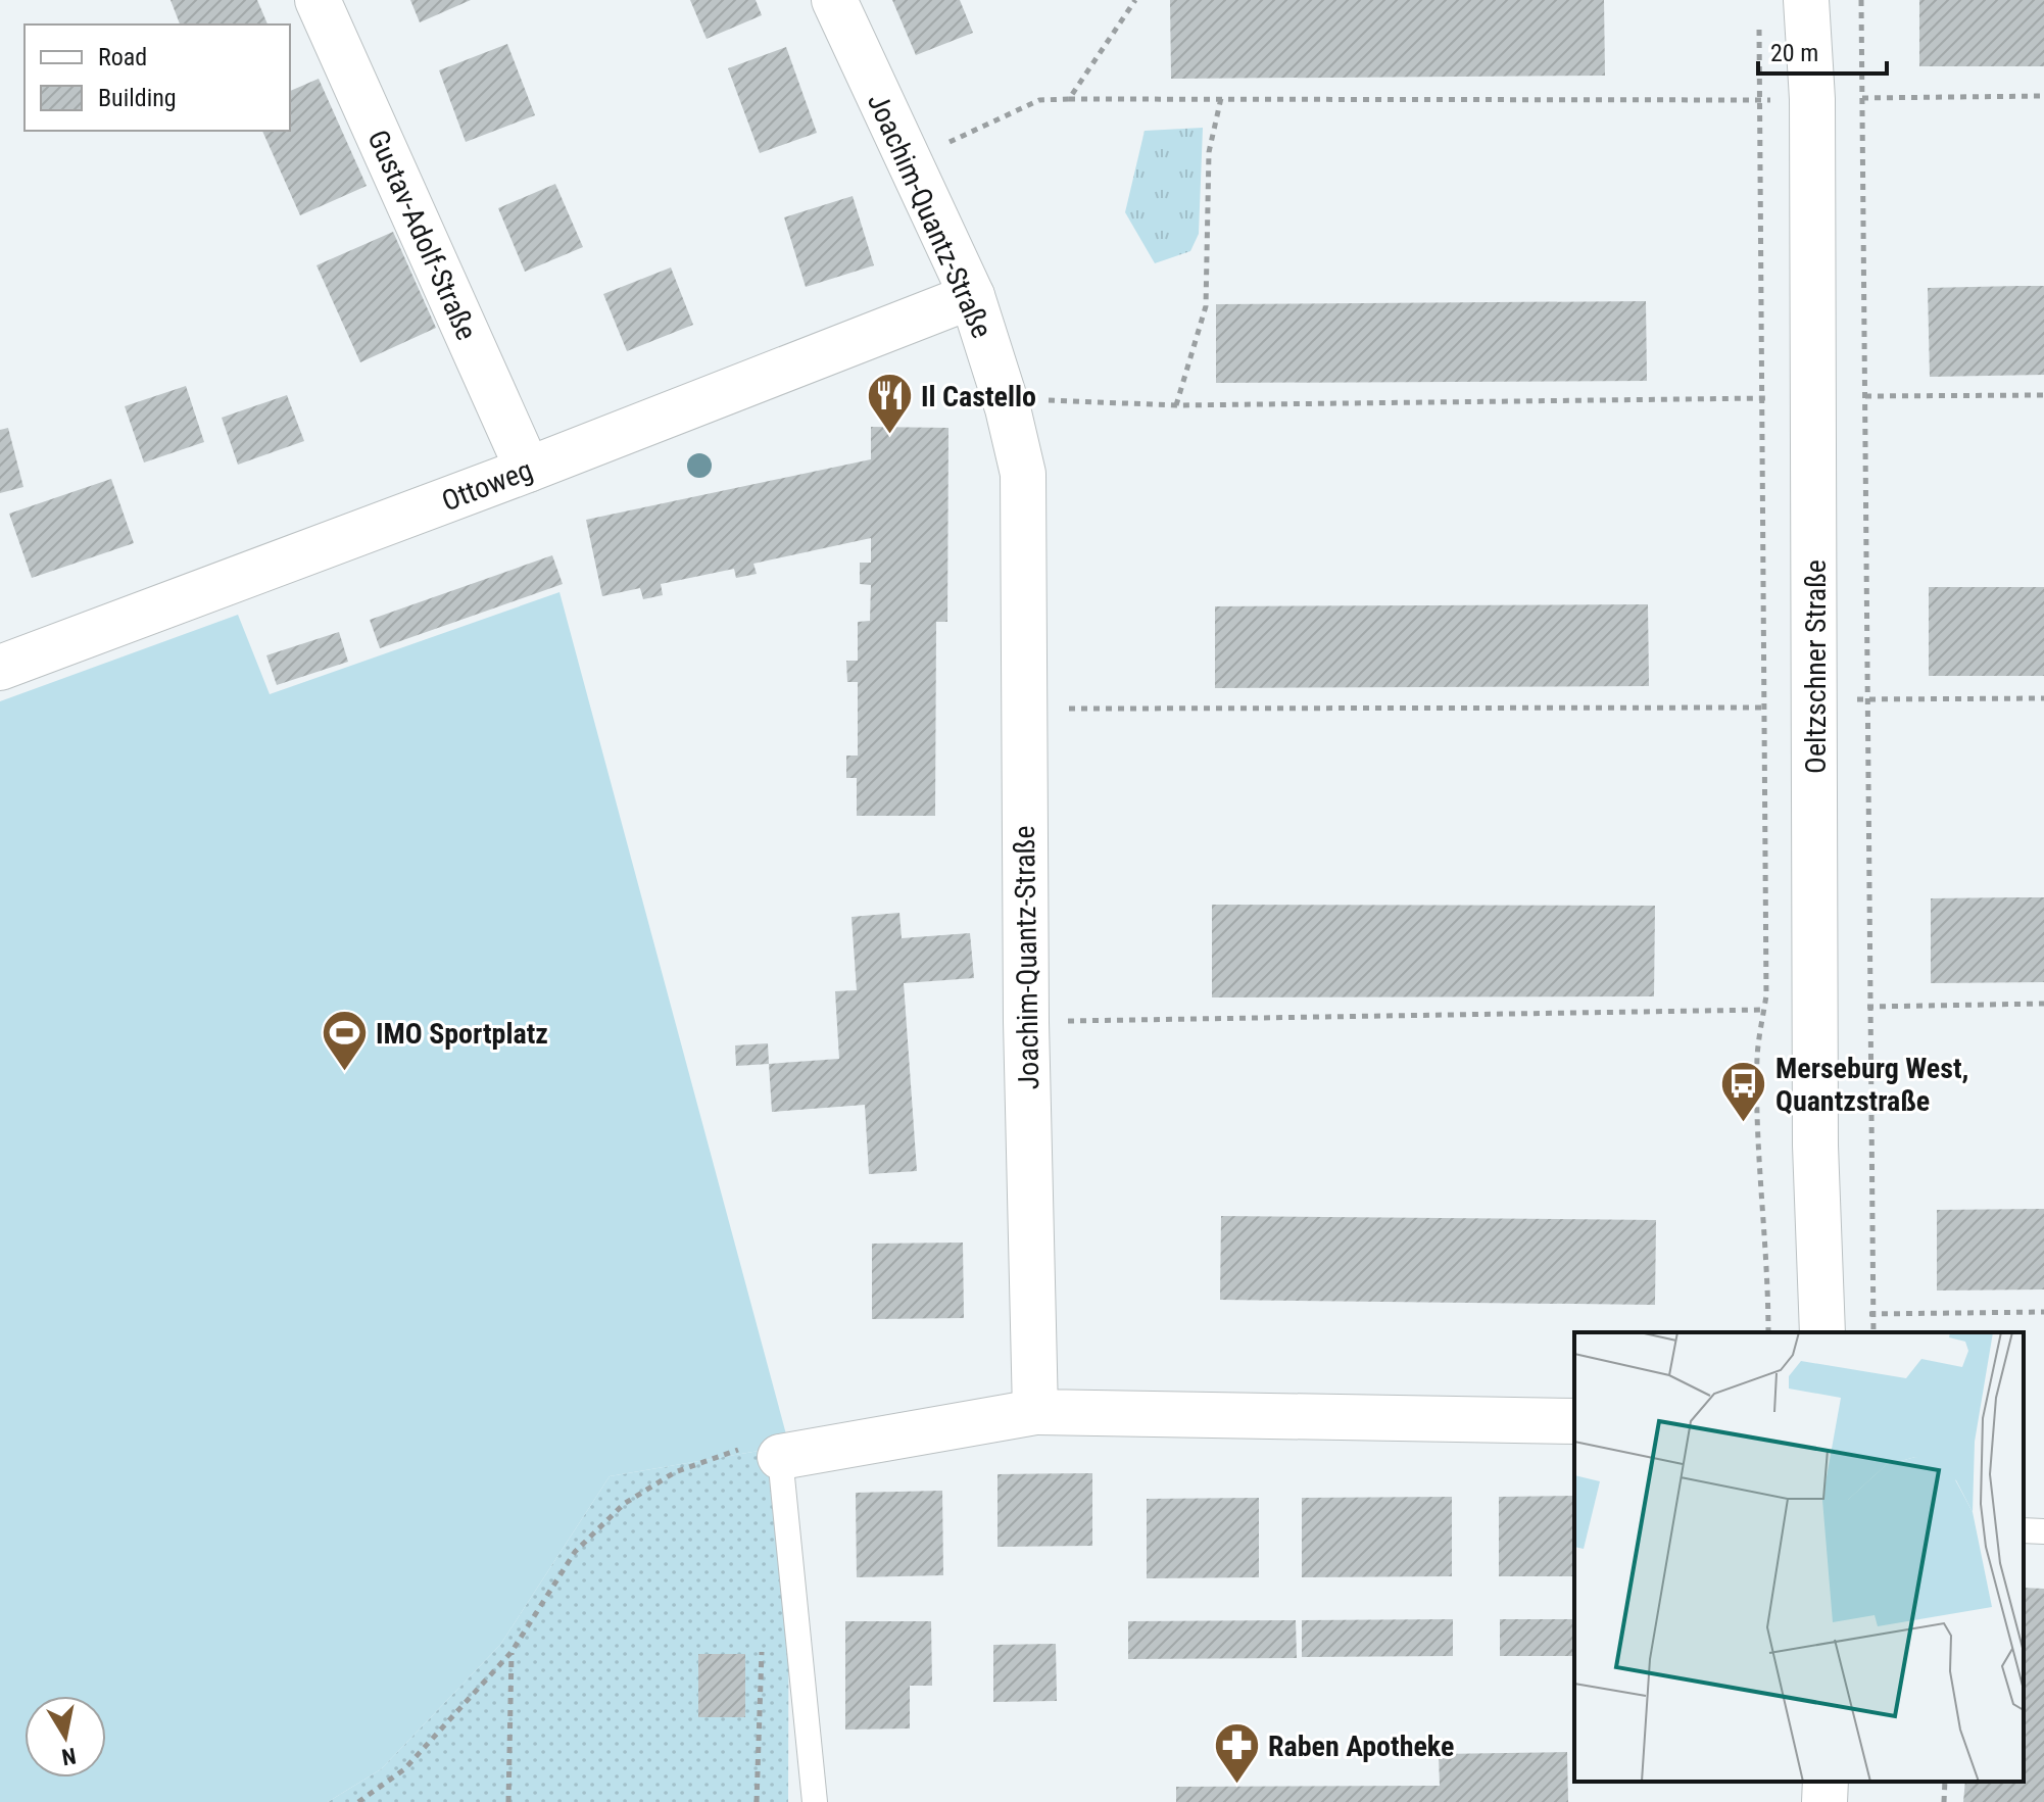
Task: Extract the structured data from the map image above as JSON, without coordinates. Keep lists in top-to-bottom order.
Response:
{
  "streets": {
    "street": [
      "Joachim-Quantz-Straße",
      "Gustav-Adolf-Straße",
      "Ottoweg",
      "Oeltzschner Straße"
    ]
  },
  "crossings": [
    ["Joachim-Quantz-Straße", "Ottoweg"],
    ["Gustav-Adolf-Straße", "Ottoweg"]
  ],
  "places": {
    "restaurant": ["Il Castello"],
    "sports": ["IMO Sportplatz"],
    "bus stop": ["Merseburg West, Quantzstraße"],
    "pharmacy": ["Raben Apotheke"]
  },
  "legend": ["Road", "Building"],
  "scale_bar": "20 m",
  "north": "bottom"
}
